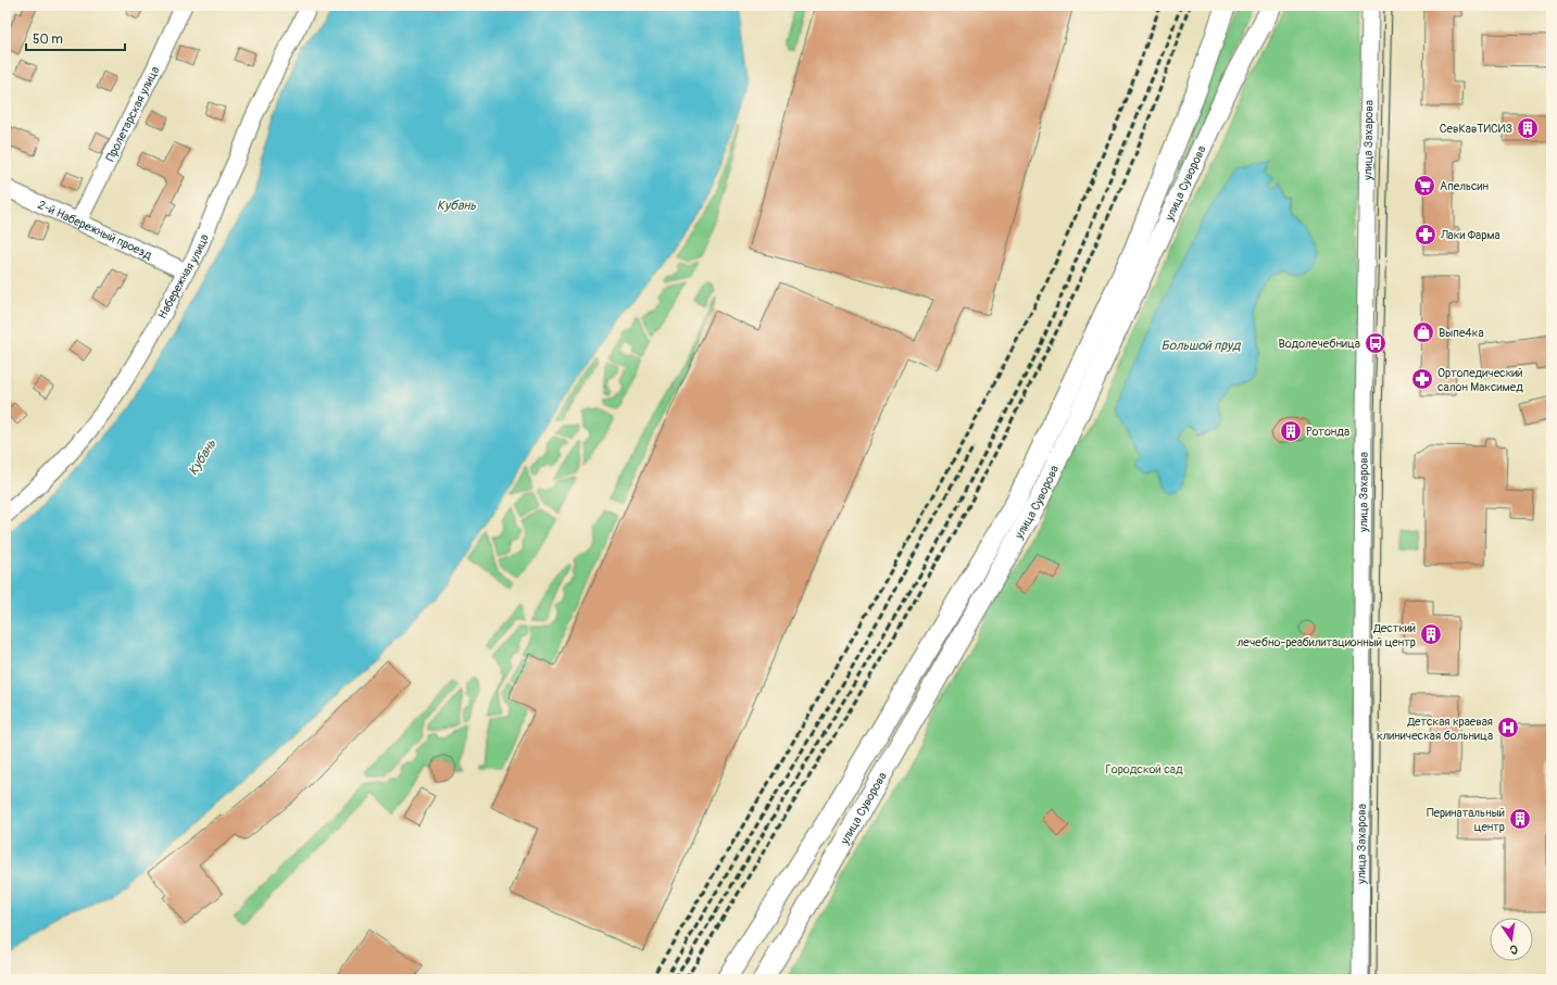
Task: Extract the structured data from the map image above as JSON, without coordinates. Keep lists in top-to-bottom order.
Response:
{
  "streets": {
    "main road": ["улица Суворова"],
    "street": [
      "Пролетарская улица",
      "улица Захарова",
      "2-й Набережный проезд",
      "Набережная улица"
    ]
  },
  "crossings": [
    ["Пролетарская улица", "2-й Набережный проезд"],
    ["2-й Набережный проезд", "Набережная улица"]
  ],
  "water": ["Кубань", "Большой пруд"],
  "parks": ["Городской сад"],
  "places": {
    "building": [
      "СевКавТИСИЗ",
      "Ротонда",
      "Десткий лечебно-реабилитационный центр",
      "Перинатальный центр"
    ],
    "supermarket": ["Апельсин"],
    "pharmacy": ["Лаки Фарма", "Ортопедический салон Максимед"],
    "shop": ["Выпе4ка"],
    "bus stop": ["Водолечебница"],
    "hospital": ["Детская краевая клиническая больница"]
  },
  "scale_bar": "50 m",
  "north": "bottom"
}
